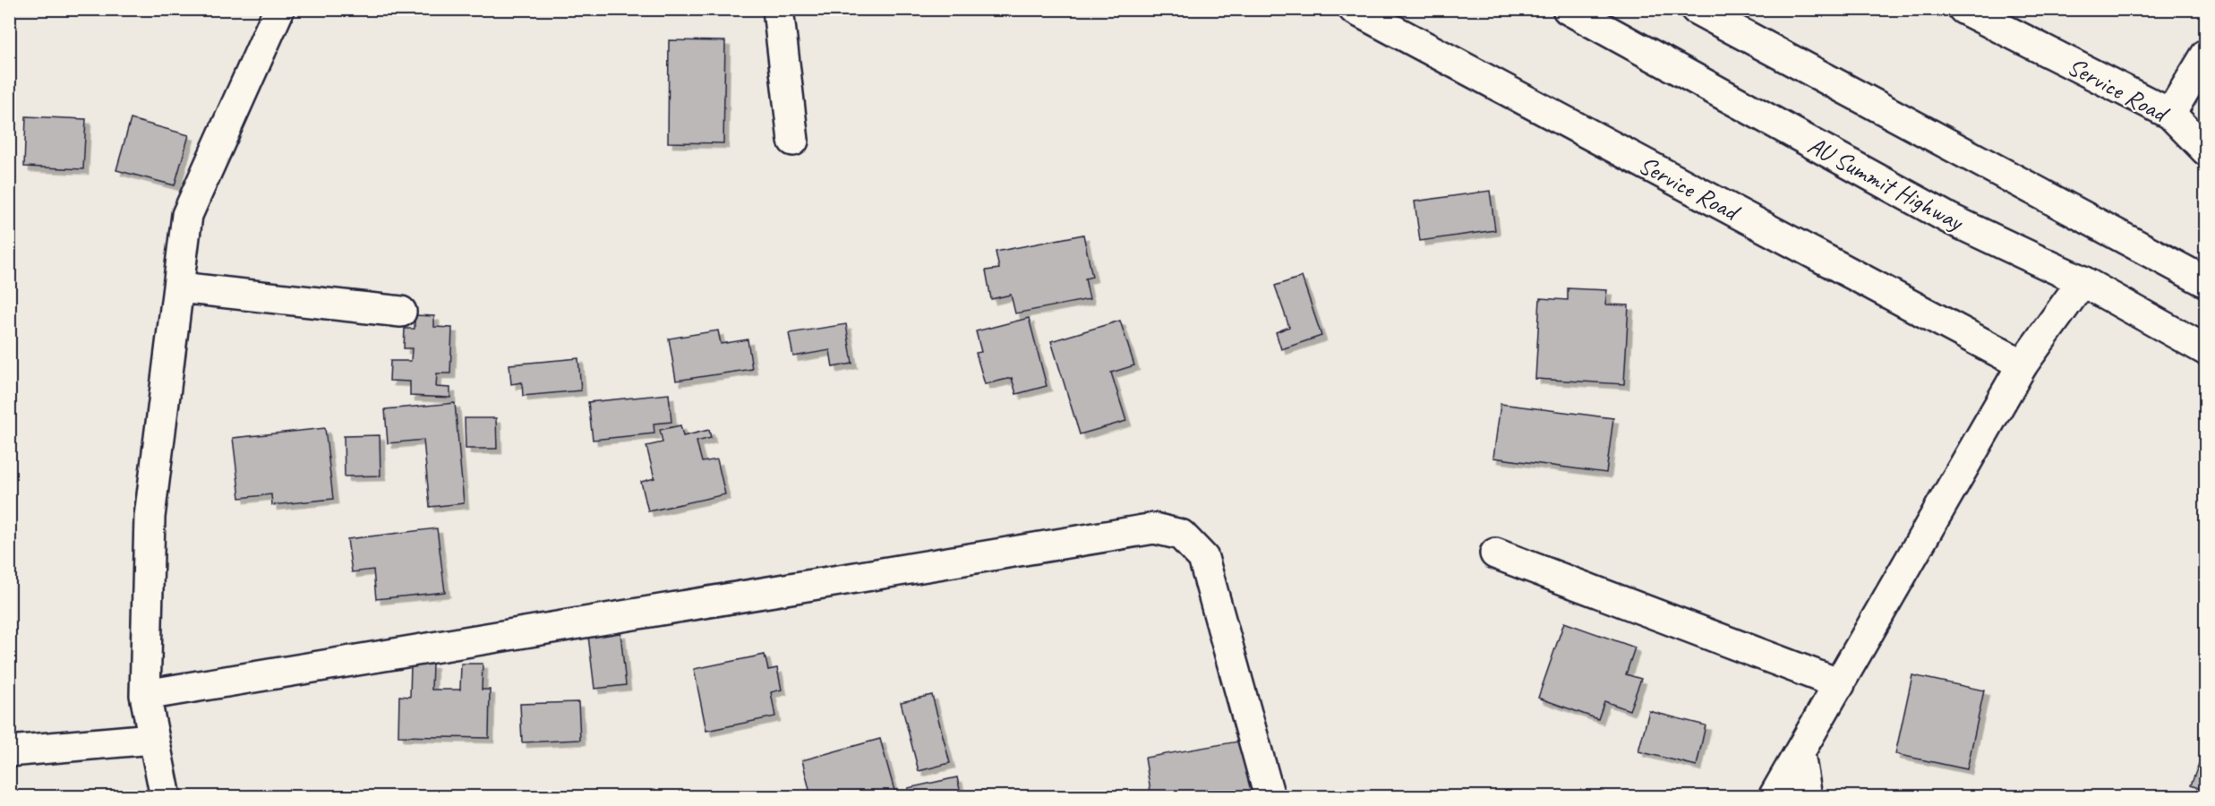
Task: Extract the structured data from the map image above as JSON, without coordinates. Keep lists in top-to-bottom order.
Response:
{
  "streets": {
    "street": ["Service Road", "AU Summit Highway"]
  }
}
